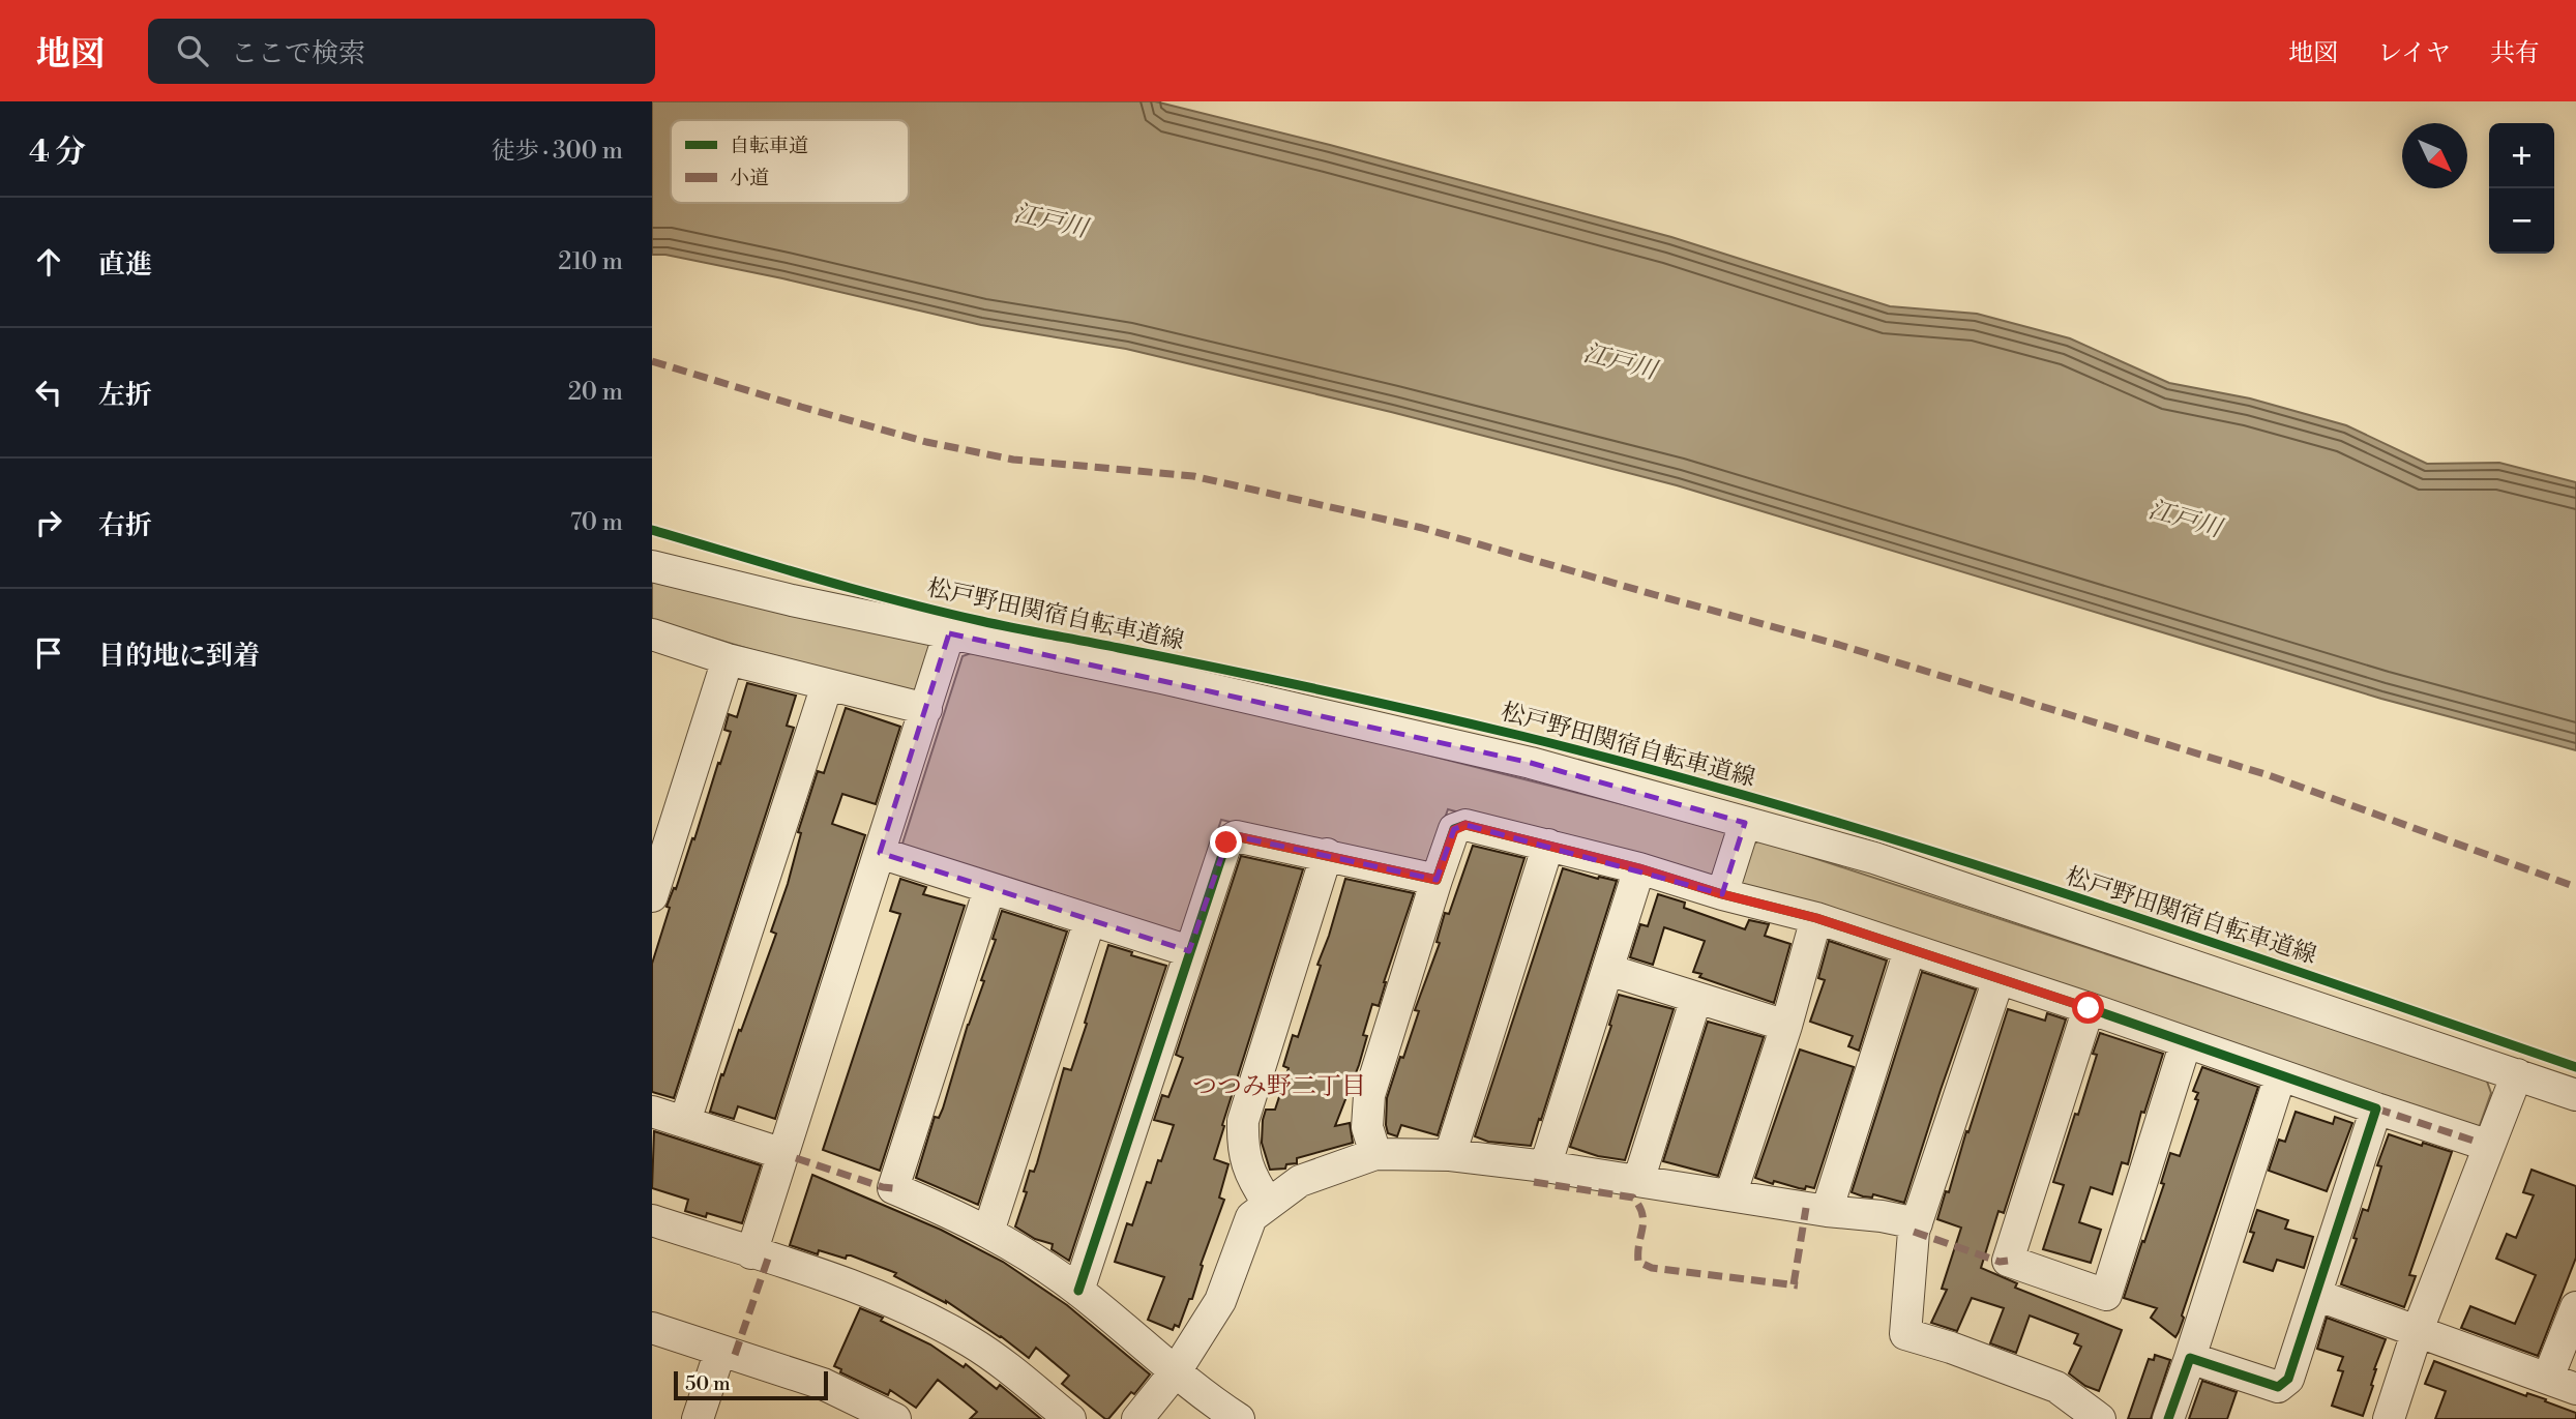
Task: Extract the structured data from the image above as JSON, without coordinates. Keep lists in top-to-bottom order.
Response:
{
  "streets": {
    "cycle path": ["松戸野田関宿自転車道線"]
  },
  "districts": ["つつみ野二丁目"],
  "water": ["江戸川"],
  "legend": ["自転車道", "小道"],
  "scale_bar": "50 m",
  "north": "bottom right",
  "page": {
    "header": "地図",
    "search": "ここで検索",
    "nav": ["地図", "レイヤ", "共有"],
    "heading": ["4 分", "徒歩 · 300 m"],
    "map_buttons": ["+", "−"],
    "list": [
      ["直進", "210 m"],
      ["左折", "20 m"],
      ["右折", "70 m"],
      "目的地に到着"
    ],
    "scale": "50 m"
  }
}
